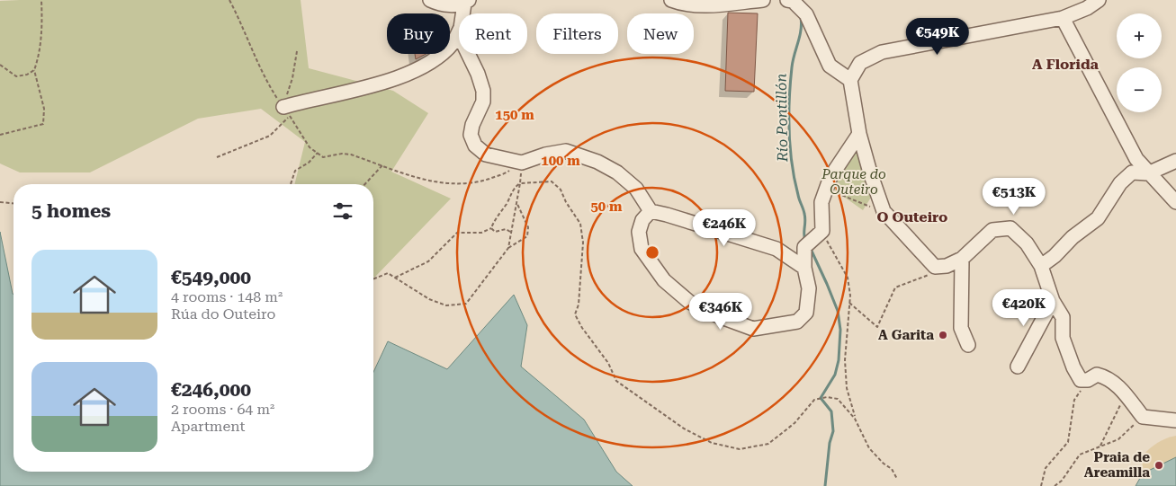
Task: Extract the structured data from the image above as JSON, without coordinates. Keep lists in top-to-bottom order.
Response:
{
  "districts": ["A Florida", "O Outeiro"],
  "water": ["Río Pontillón"],
  "parks": ["Parque do Outeiro"],
  "places": ["A Garita", "Praia de Areamilla"],
  "page": {
    "map_buttons": ["+", "−"],
    "chip": [
      "Buy",
      "Rent",
      "Filters",
      "New"
    ],
    "price": [
      "€549K",
      "€513K",
      "€246K",
      "€420K",
      "€346K"
    ],
    "heading": "5 homes",
    "list": [
      {
        "name": "€549,000",
        "note": "4 rooms · 148 m² · Rúa do Outeiro"
      },
      {
        "name": "€246,000",
        "note": "2 rooms · 64 m² · Apartment"
      }
    ]
  },
  "rings": ["150 m", "100 m", "50 m"]
}
